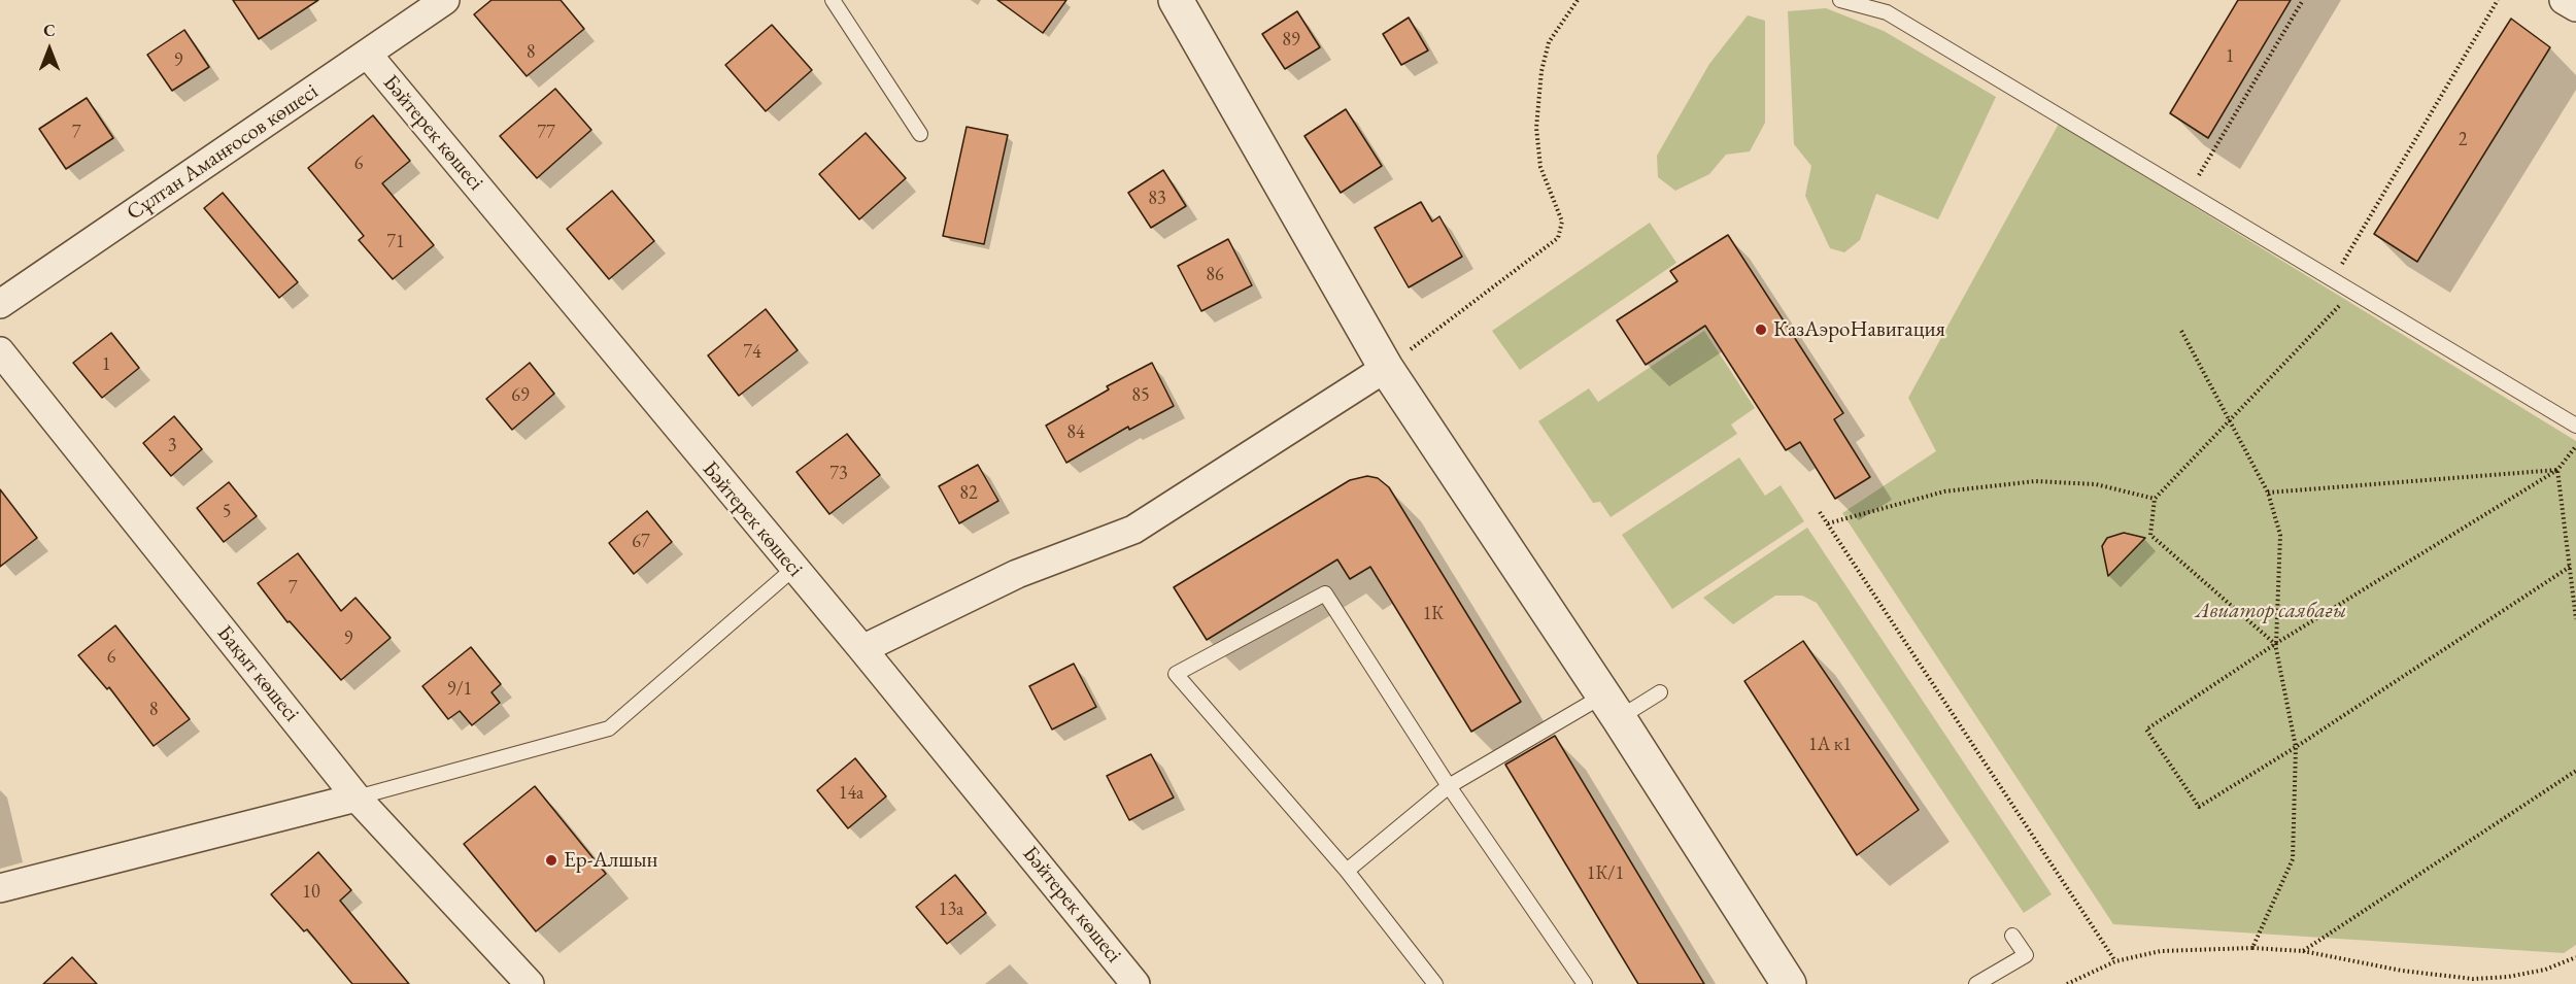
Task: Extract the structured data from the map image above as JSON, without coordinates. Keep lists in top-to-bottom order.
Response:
{
  "streets": {
    "street": ["Бәйтерек көшесі", "Сұлтан Аманғосов көшесі", "Бақыт көшесі"]
  },
  "crossings": [
    ["Бәйтерек көшесі", "Сұлтан Аманғосов көшесі"]
  ],
  "parks": ["Авиатор саябағы"],
  "places": ["КазАэроНавигация", "Ер-Алшын"],
  "house_numbers": [
    "89",
    "8",
    "1",
    "9",
    "7",
    "77",
    "2",
    "6",
    "83",
    "71",
    "86",
    "74",
    "1",
    "69",
    "85",
    "84",
    "3",
    "73",
    "82",
    "5",
    "67",
    "7",
    "1К",
    "9",
    "6",
    "9/1",
    "8",
    "1А к1",
    "14а",
    "1К/1",
    "10",
    "13а"
  ],
  "north": "top"
}
